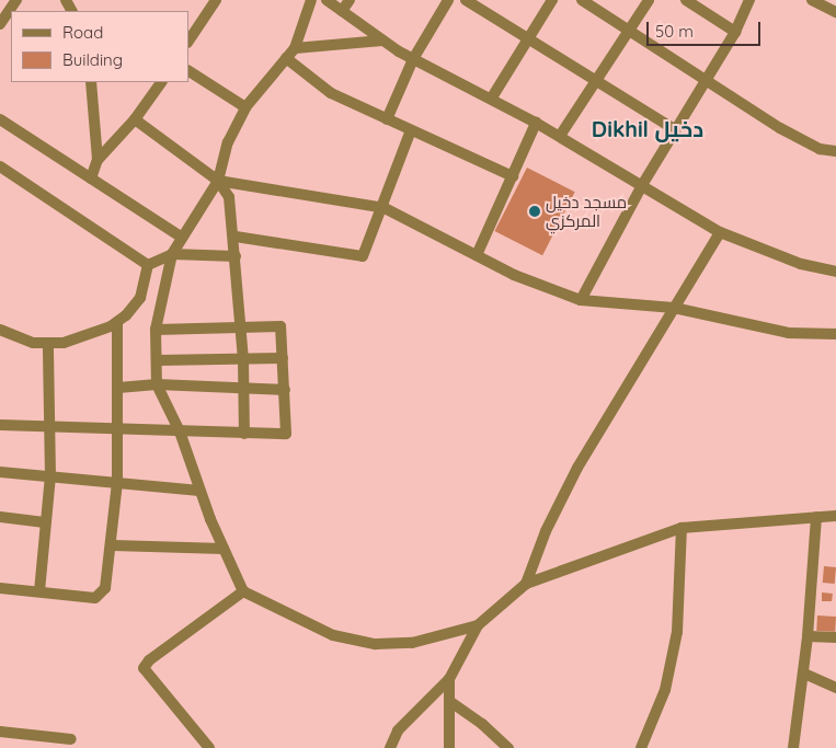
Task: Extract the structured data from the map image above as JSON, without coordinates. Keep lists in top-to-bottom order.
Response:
{
  "districts": ["Dikhil دخيل"],
  "places": ["مسجد دخيل المركزي"],
  "legend": ["Road", "Building"],
  "scale_bar": "50 m"
}
